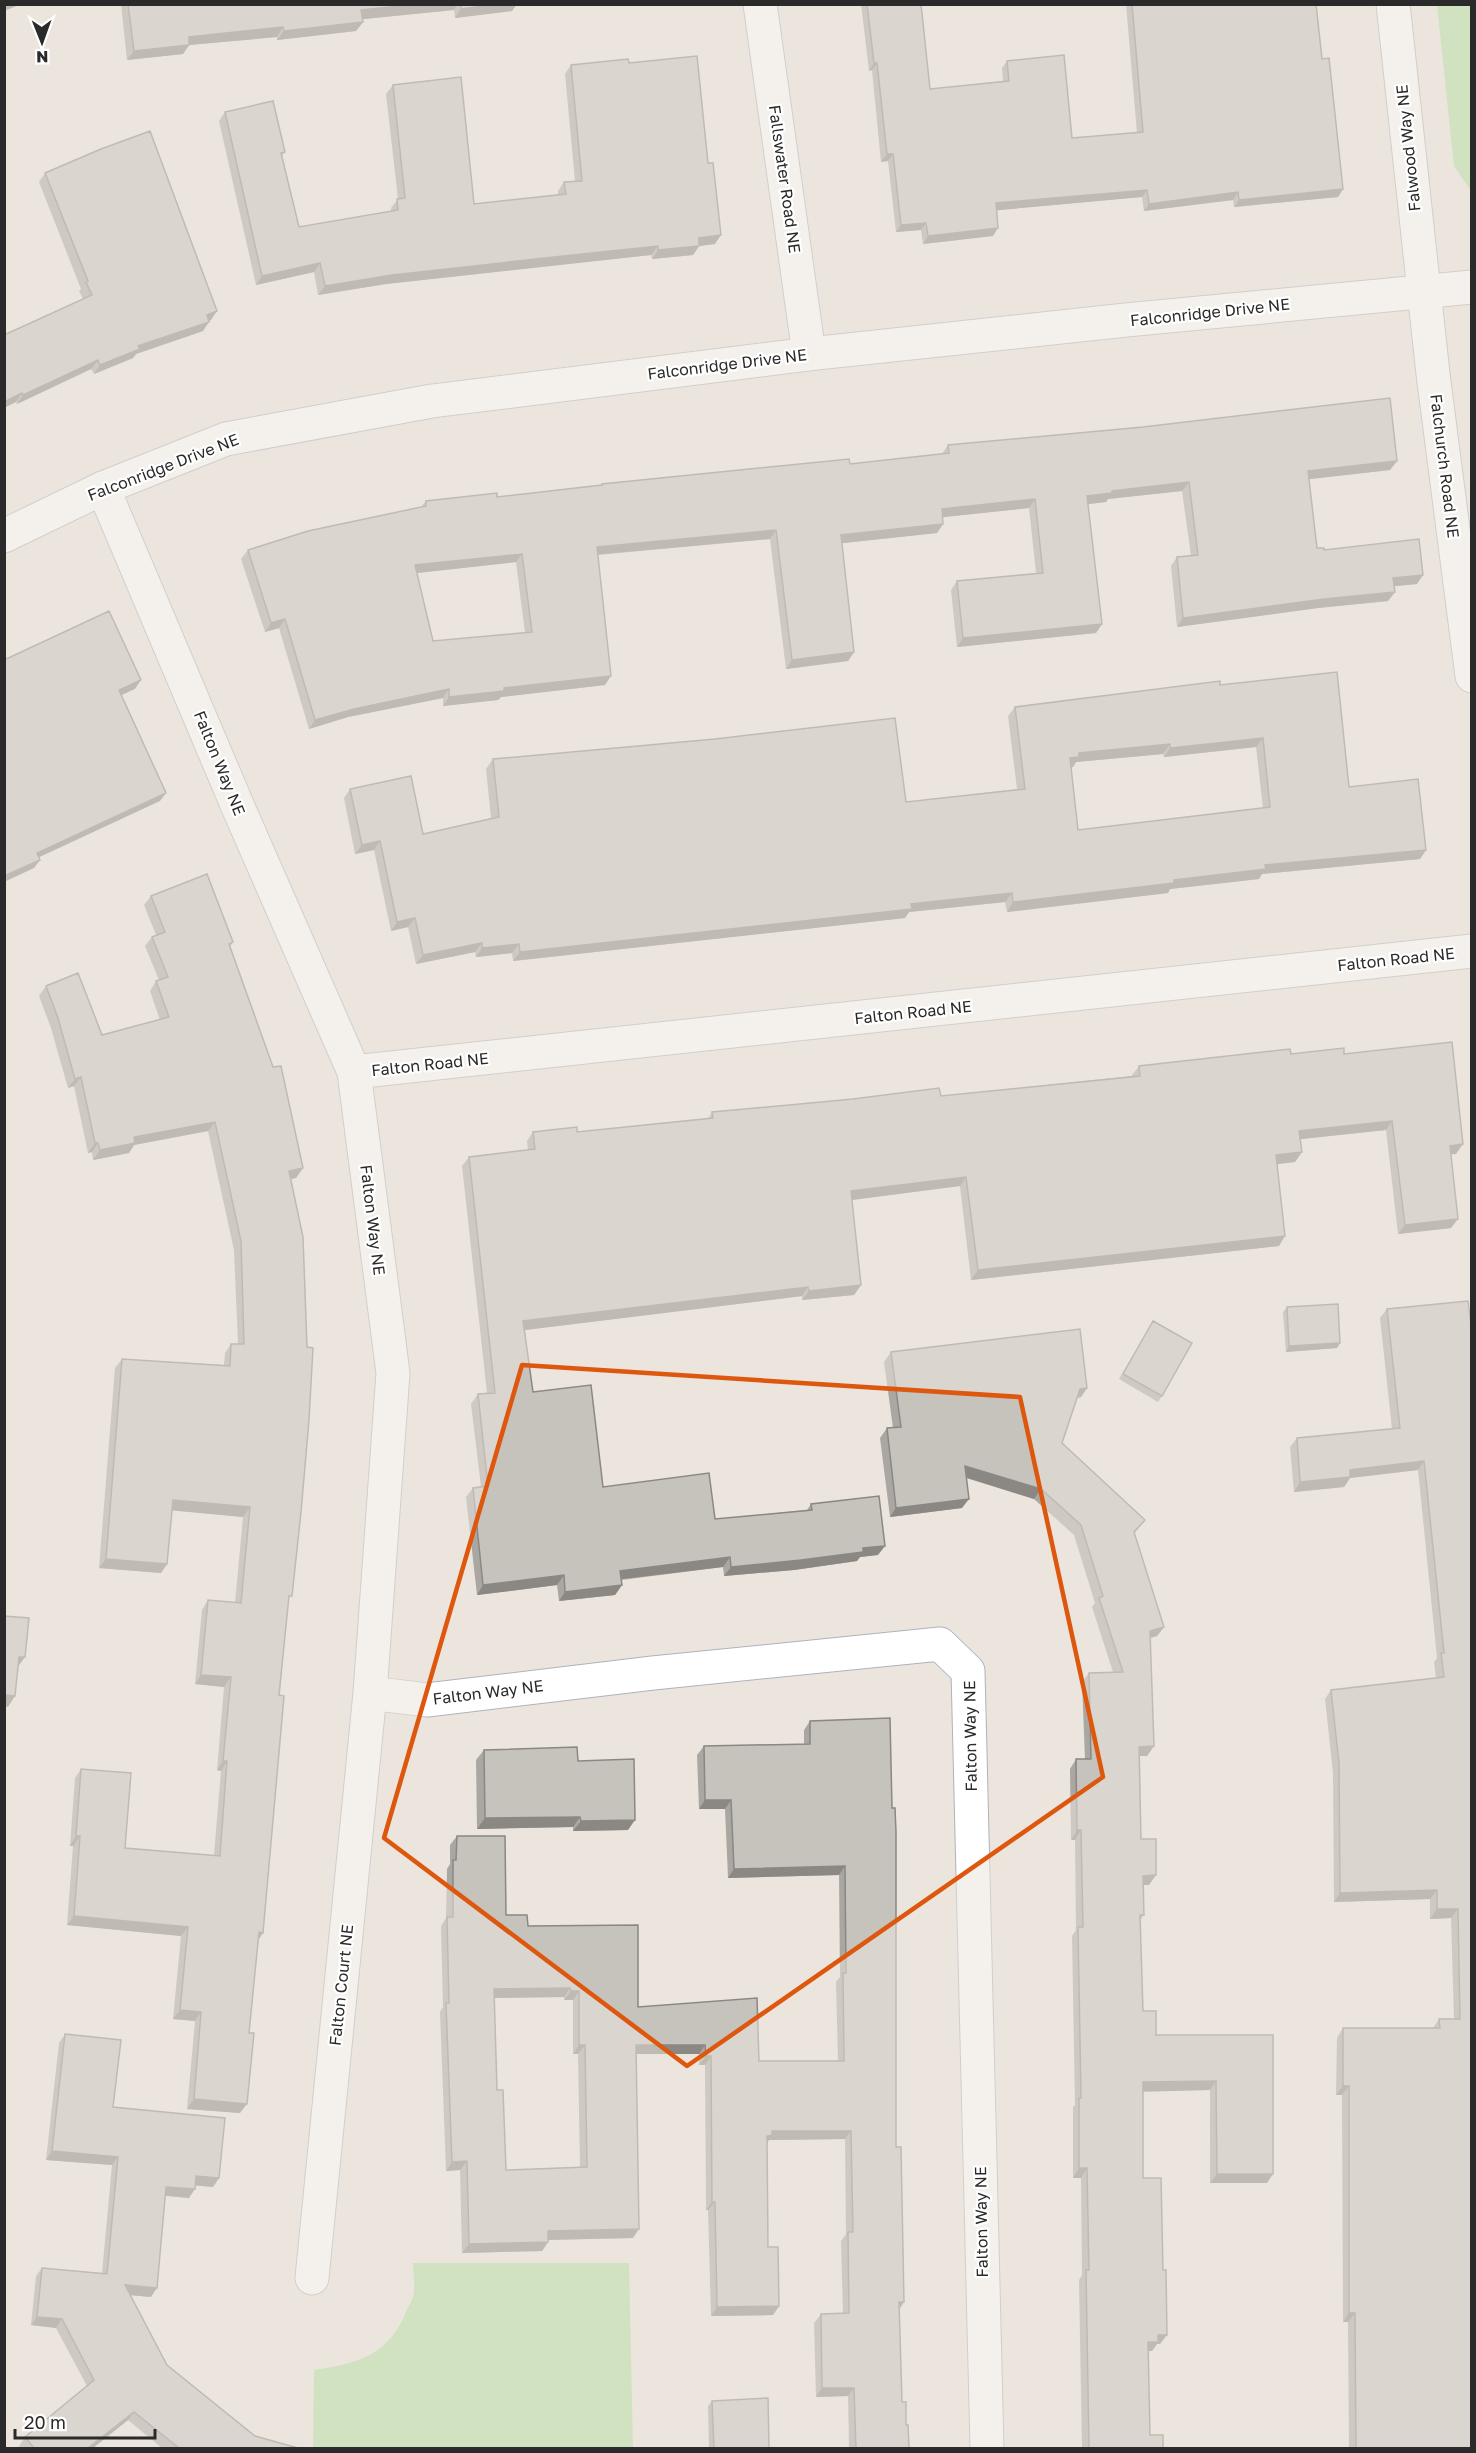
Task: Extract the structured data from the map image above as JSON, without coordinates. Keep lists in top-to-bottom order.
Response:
{
  "streets": {
    "street": [
      "Falwood Way NE",
      "Fallswater Road NE",
      "Falconridge Drive NE",
      "Falchurch Road NE",
      "Falton Way NE",
      "Falton Road NE",
      "Falton Court NE"
    ]
  },
  "crossings": [
    ["Falwood Way NE", "Falconridge Drive NE"],
    ["Falwood Way NE", "Falchurch Road NE"],
    ["Fallswater Road NE", "Falconridge Drive NE"],
    ["Falconridge Drive NE", "Falchurch Road NE"],
    ["Falconridge Drive NE", "Falton Way NE"],
    ["Falton Way NE", "Falton Road NE"],
    ["Falton Way NE", "Falton Court NE"]
  ],
  "scale_bar": "20 m",
  "north": "bottom"
}
